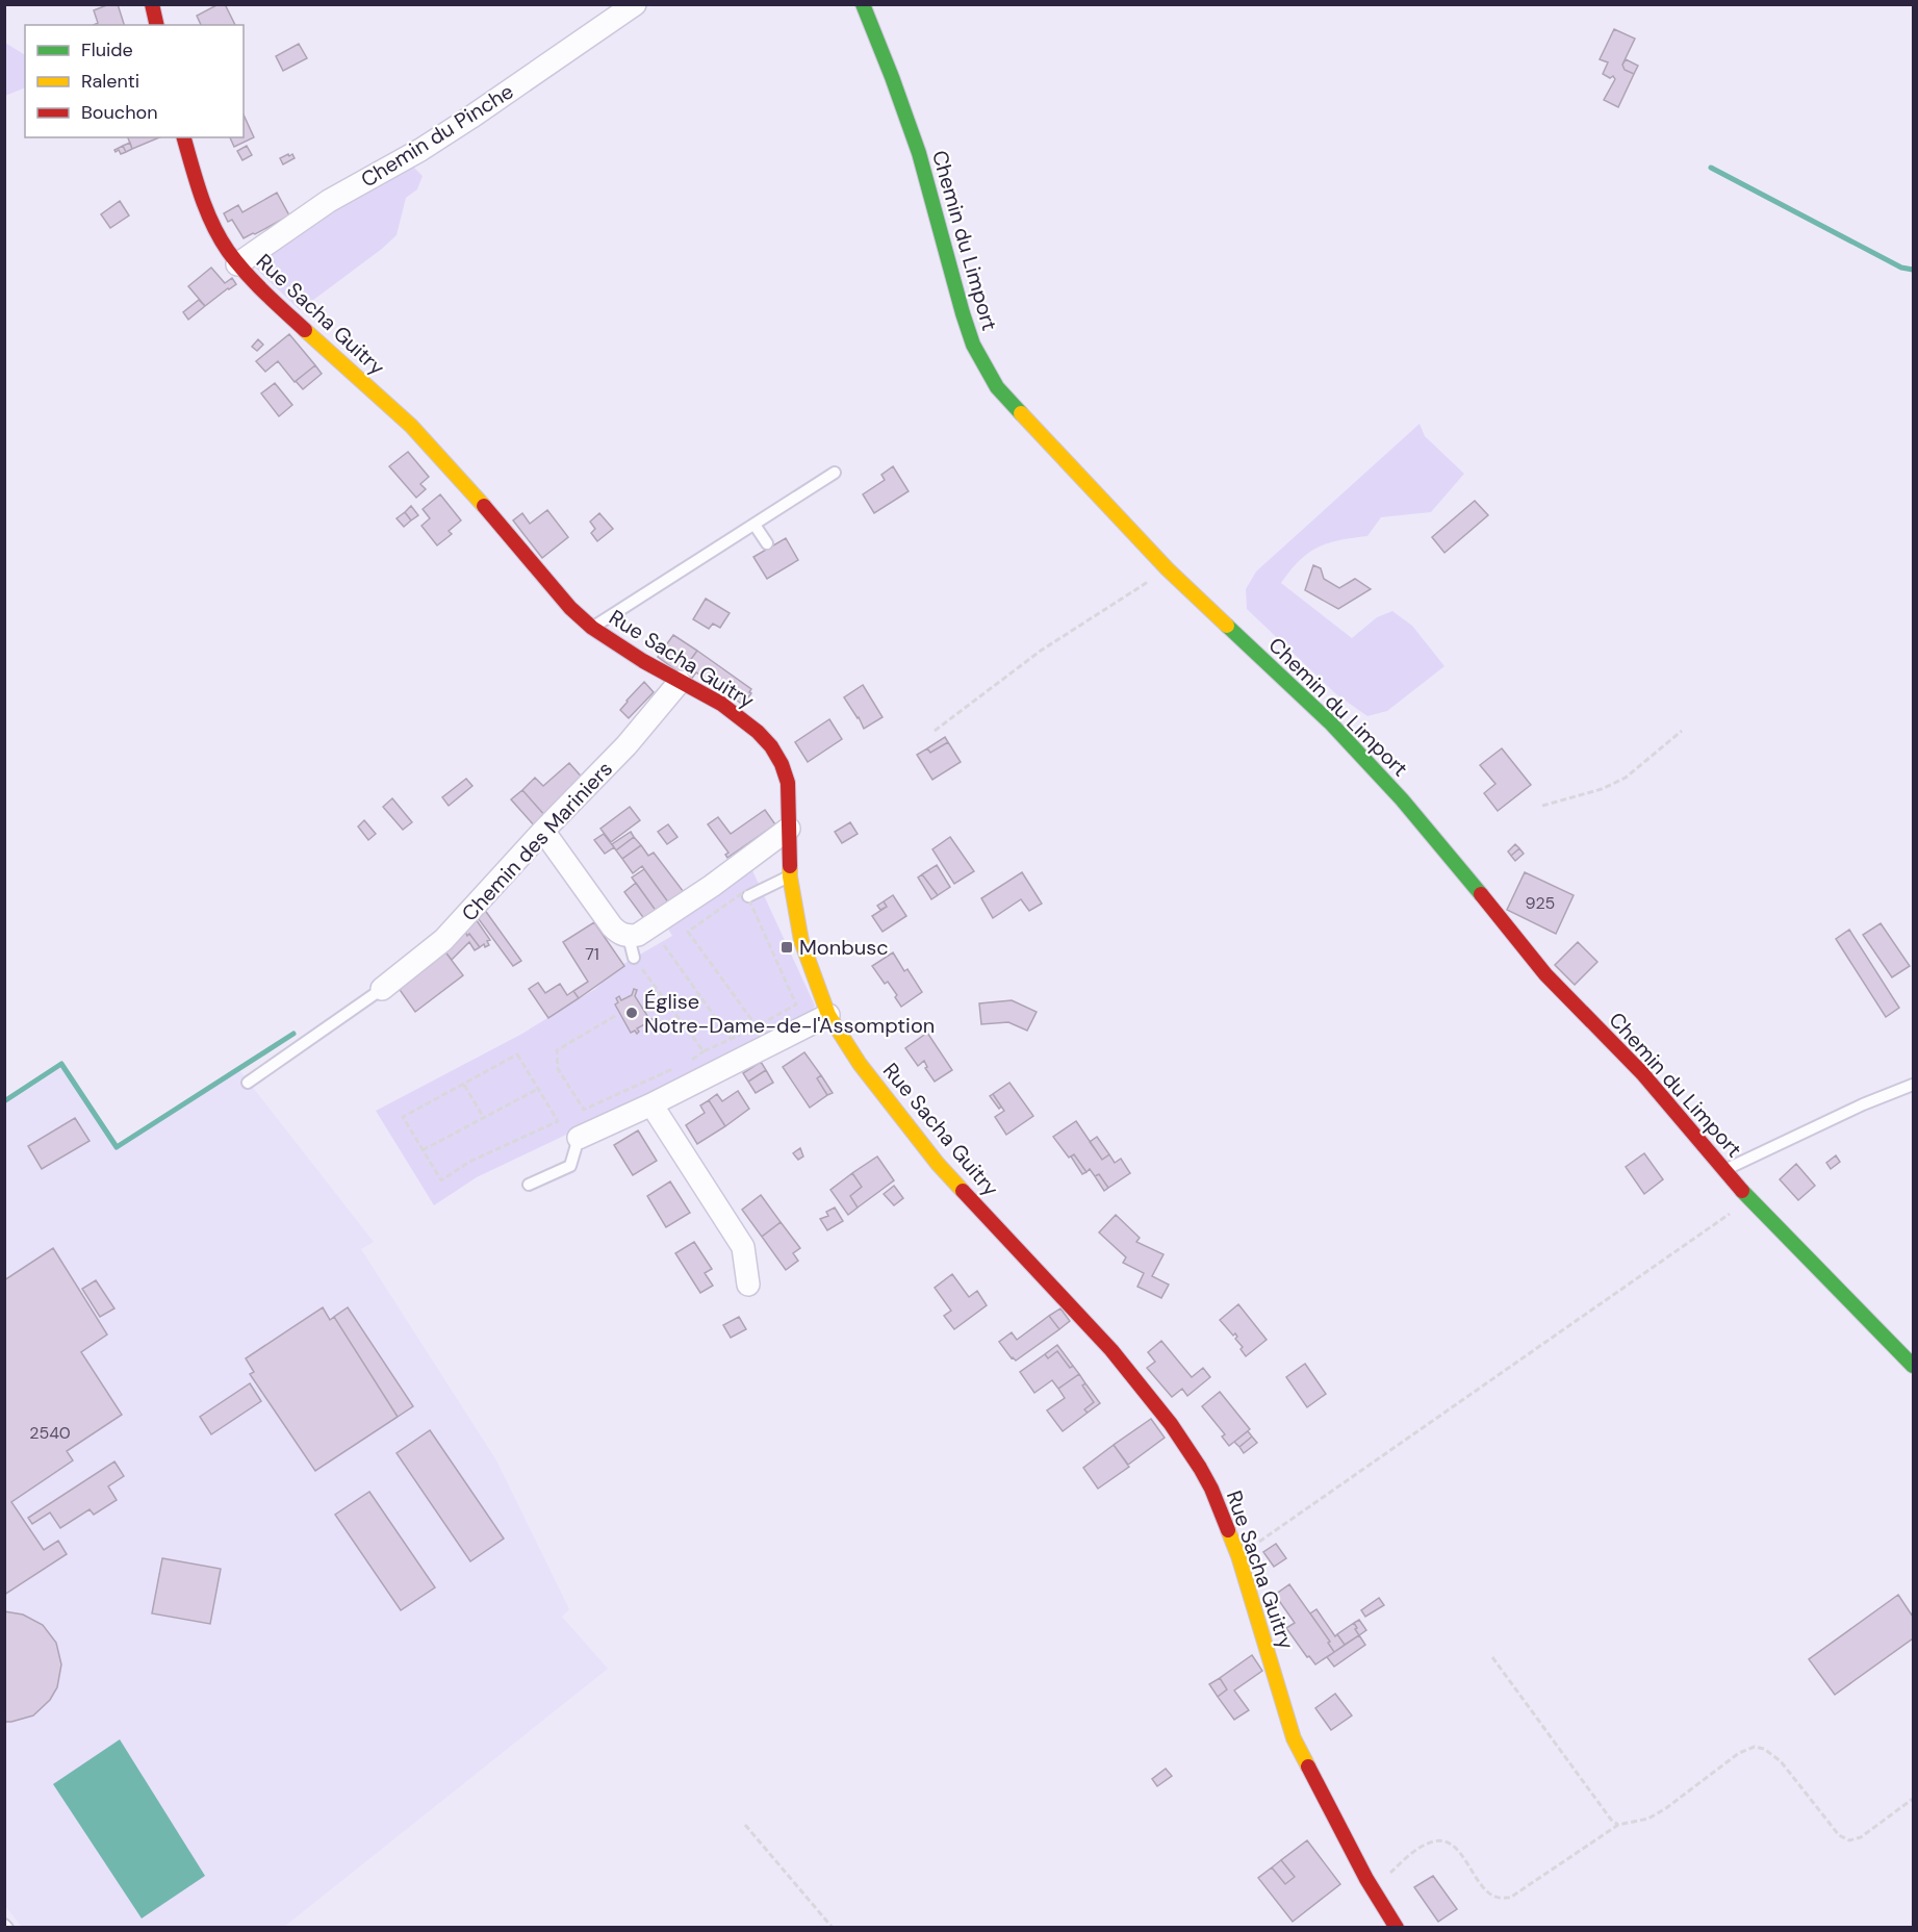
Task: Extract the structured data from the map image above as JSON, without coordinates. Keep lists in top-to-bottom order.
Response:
{
  "streets": {
    "street": [
      "Chemin du Pinche",
      "Chemin du Limport",
      "Rue Sacha Guitry",
      "Chemin des Mariniers"
    ]
  },
  "crossings": [
    ["Chemin du Pinche", "Rue Sacha Guitry"],
    ["Rue Sacha Guitry", "Chemin des Mariniers"]
  ],
  "places": {
    "transit": ["Monbusc"],
    "other": ["Église Notre-Dame-de-l'Assomption"]
  },
  "house_numbers": ["925", "71", "2540"],
  "legend": ["Fluide", "Ralenti", "Bouchon"]
}
